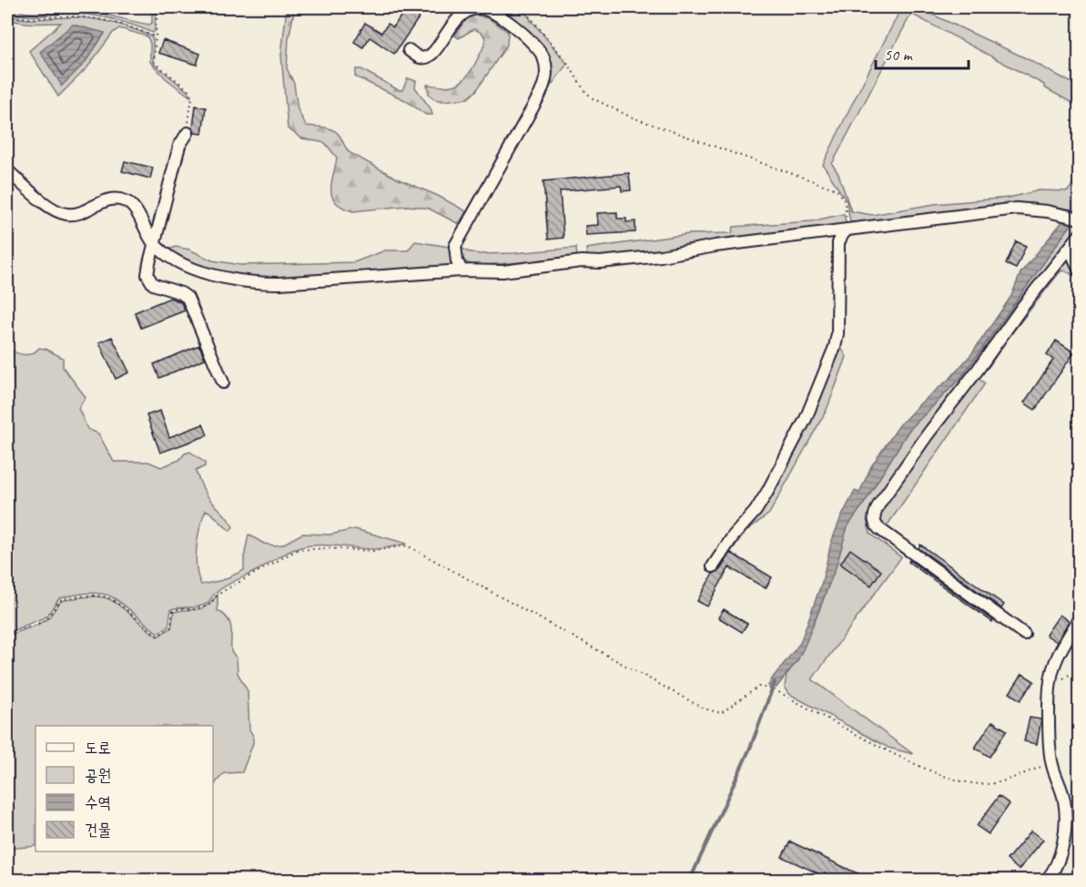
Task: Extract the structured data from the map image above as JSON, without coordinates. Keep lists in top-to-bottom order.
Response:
{
  "legend": [
    "도로",
    "공원",
    "수역",
    "건물"
  ],
  "scale_bar": "50 m"
}
